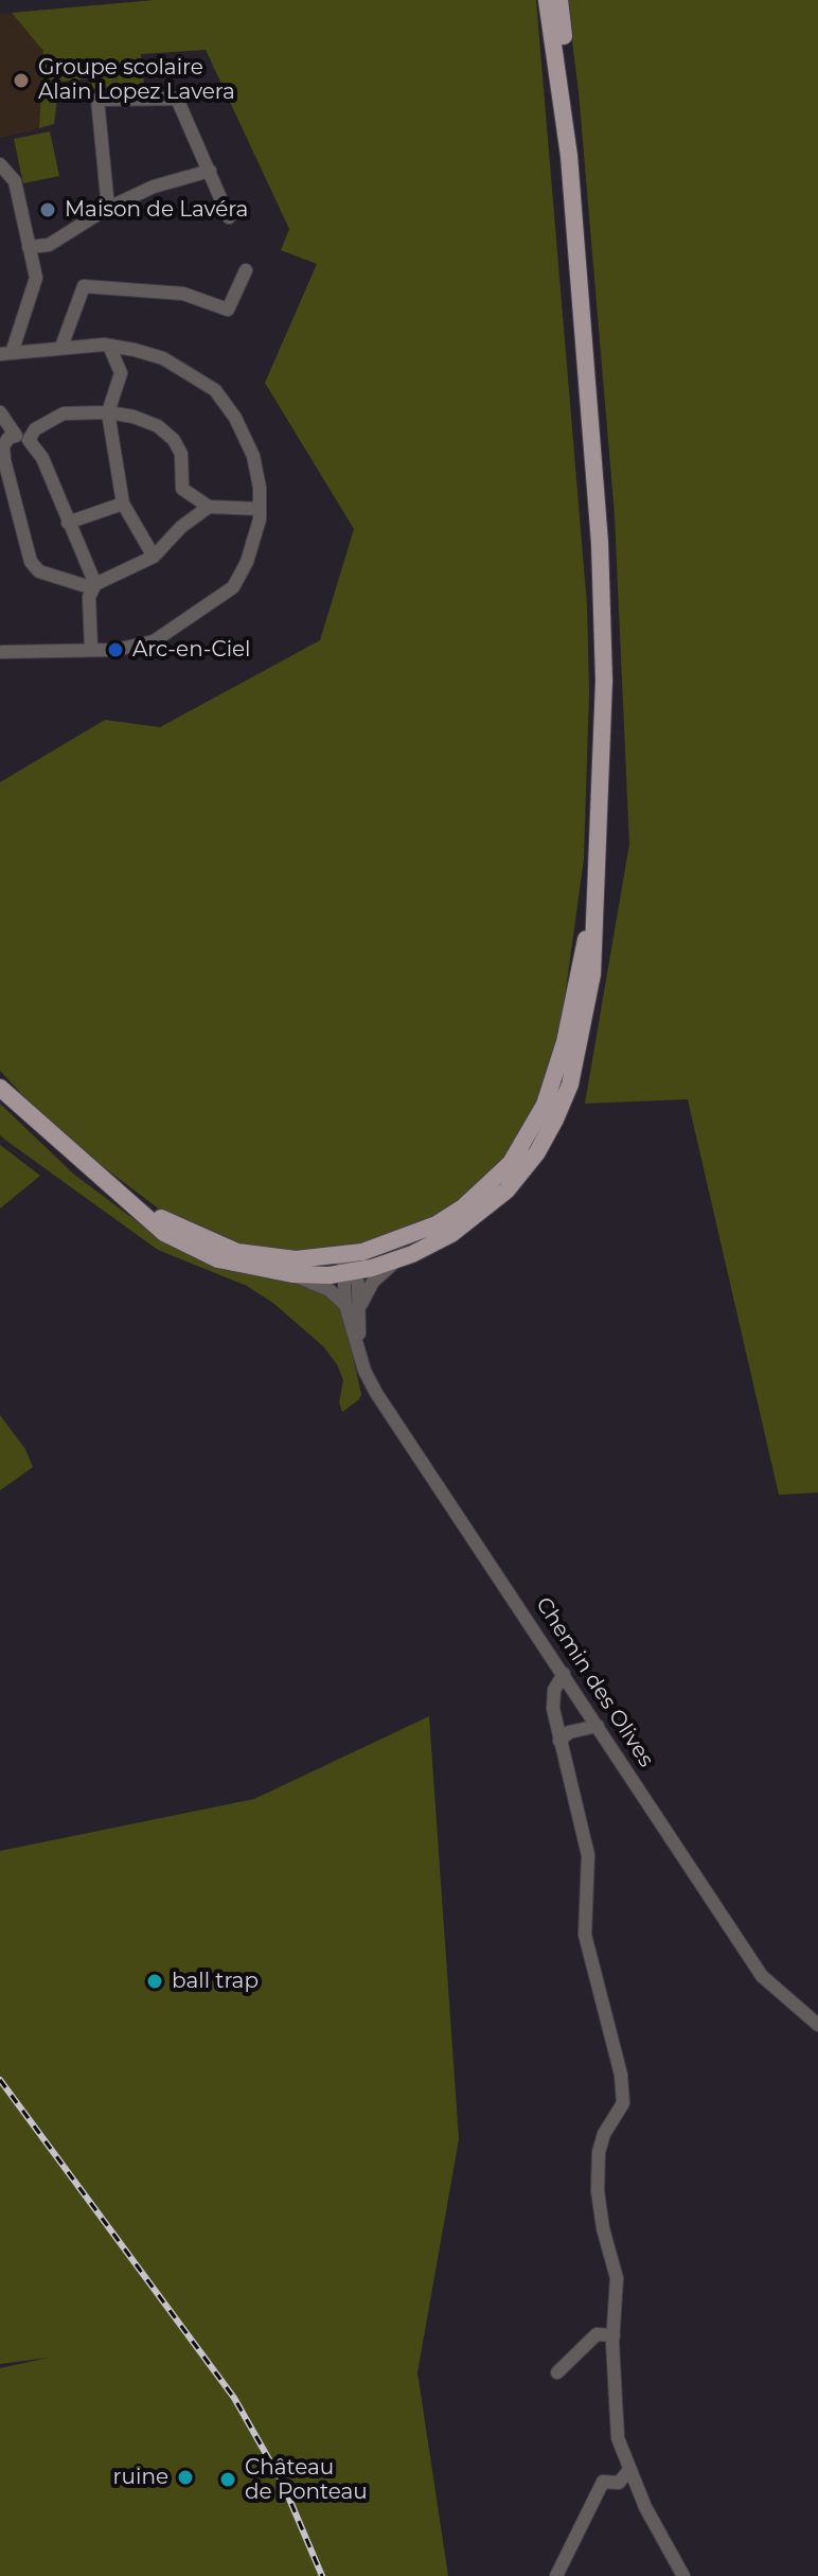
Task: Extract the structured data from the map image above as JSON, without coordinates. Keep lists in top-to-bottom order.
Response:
{
  "streets": {
    "street": ["Chemin des Olives"]
  },
  "places": [
    "Groupe scolaire Alain Lopez Lavera",
    "Maison de Lavéra",
    "Arc-en-Ciel",
    "ball trap",
    "ruine",
    "Château de Ponteau"
  ]
}
